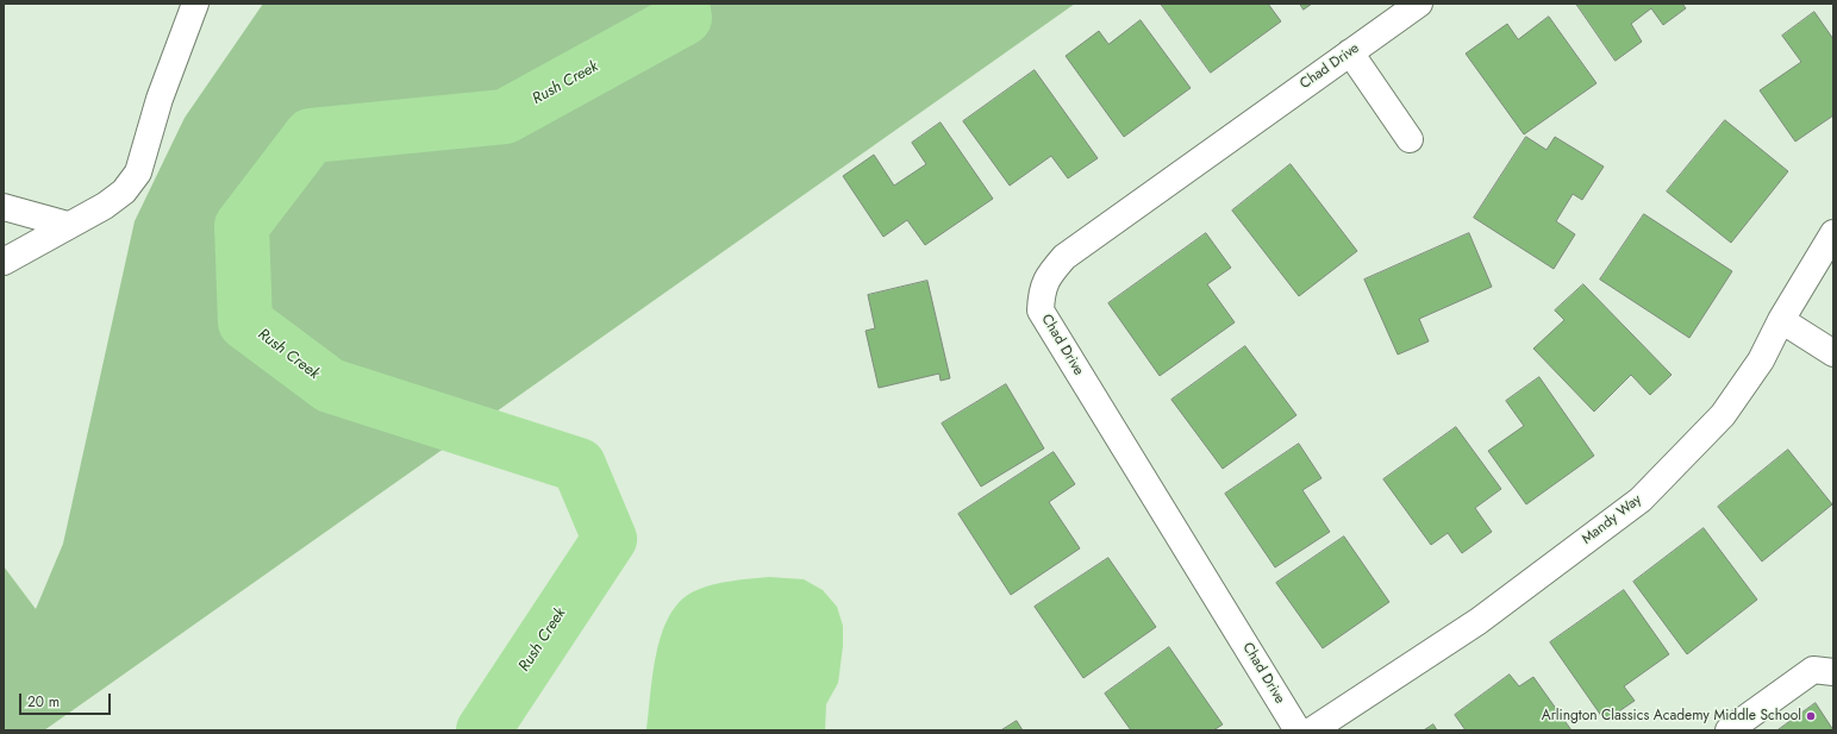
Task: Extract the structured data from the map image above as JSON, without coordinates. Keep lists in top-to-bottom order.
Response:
{
  "streets": {
    "street": ["Chad Drive", "Mandy Way"]
  },
  "water": ["Rush Creek"],
  "places": ["Arlington Classics Academy Middle School"],
  "scale_bar": "20 m"
}
